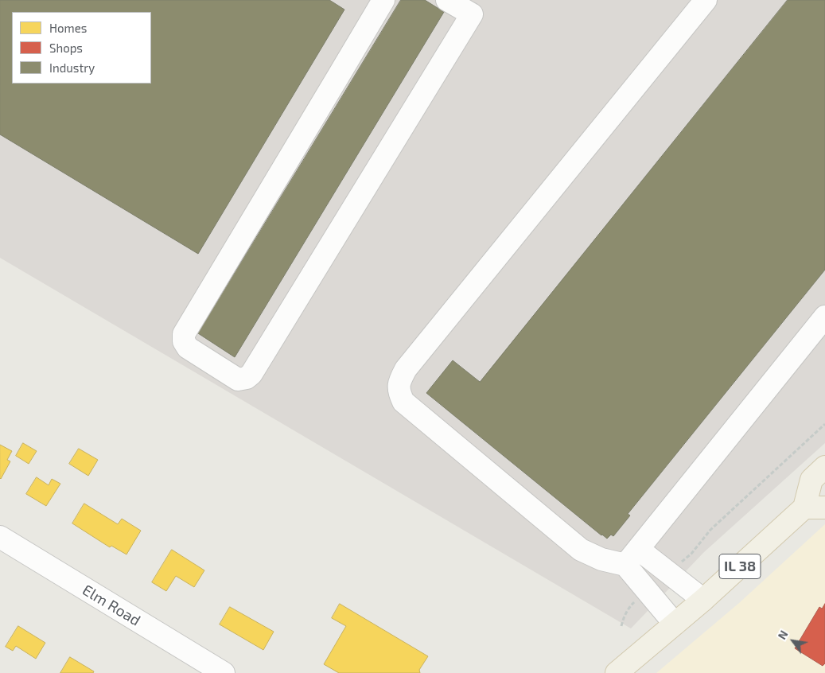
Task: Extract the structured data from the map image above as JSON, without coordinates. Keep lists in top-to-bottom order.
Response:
{
  "streets": {
    "main road": ["IL 38"],
    "street": ["Elm Road"]
  },
  "legend": ["Homes", "Shops", "Industry"],
  "north": "top left"
}
